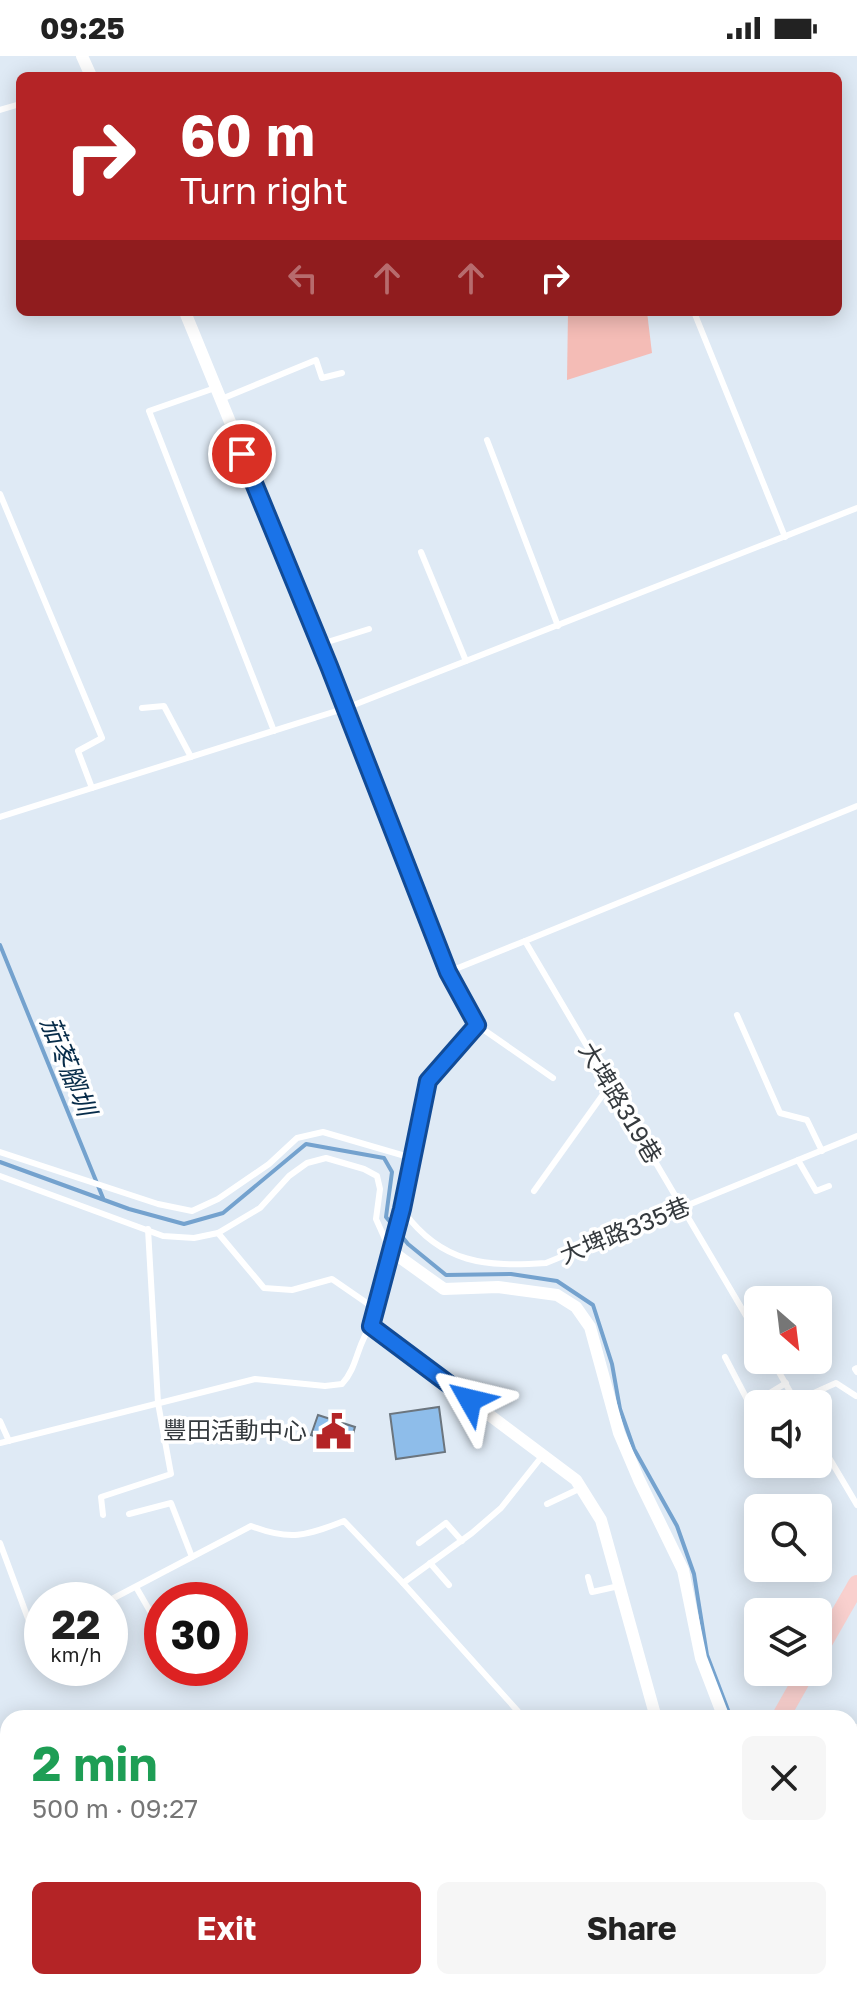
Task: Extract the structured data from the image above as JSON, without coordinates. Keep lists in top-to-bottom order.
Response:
{
  "streets": {
    "lane": ["大埤路319巷", "大埤路335巷"]
  },
  "crossings": [
    ["大埤路319巷", "大埤路335巷"]
  ],
  "water": ["茄苳腳圳"],
  "places": {
    "public building": ["豐田活動中心"]
  },
  "north": "bottom right",
  "page": {
    "status": "09:25",
    "turn": ["60 m", "Turn right"],
    "speed": "22 km/h",
    "limit": "30",
    "heading": ["2 min", "500 m · 09:27"],
    "buttons": ["Exit", "Share"]
  }
}
